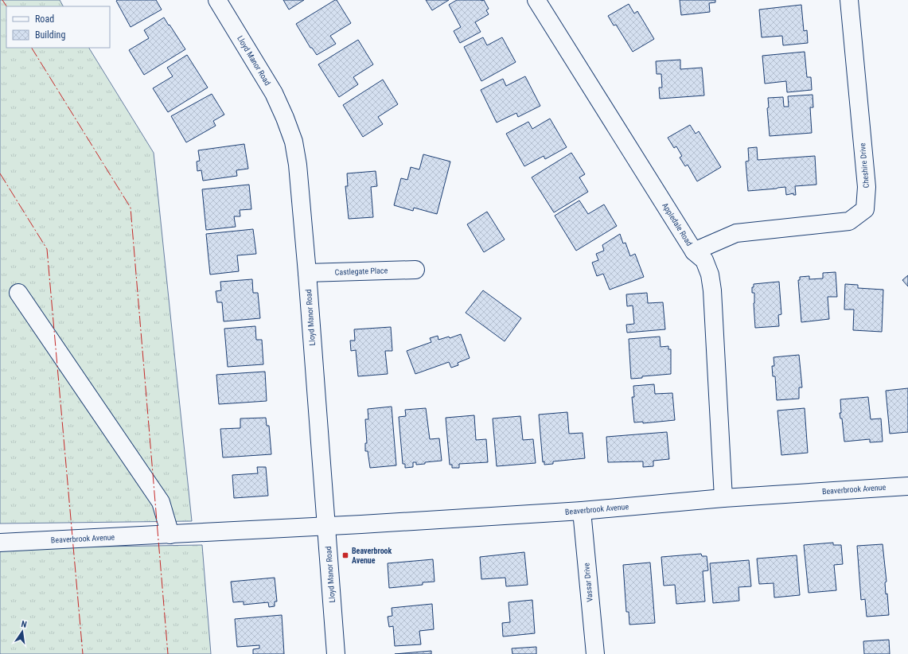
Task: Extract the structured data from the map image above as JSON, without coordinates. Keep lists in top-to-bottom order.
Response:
{
  "streets": {
    "street": [
      "Lloyd Manor Road",
      "Cheshire Drive",
      "Appledale Road",
      "Castlegate Place",
      "Beaverbrook Avenue",
      "Vassar Drive"
    ]
  },
  "crossings": [
    ["Lloyd Manor Road", "Castlegate Place"],
    ["Lloyd Manor Road", "Beaverbrook Avenue"],
    ["Cheshire Drive", "Appledale Road"],
    ["Appledale Road", "Beaverbrook Avenue"],
    ["Beaverbrook Avenue", "Vassar Drive"]
  ],
  "places": {
    "transit": ["Beaverbrook Avenue"]
  },
  "legend": ["Road", "Building"],
  "north": "top"
}
